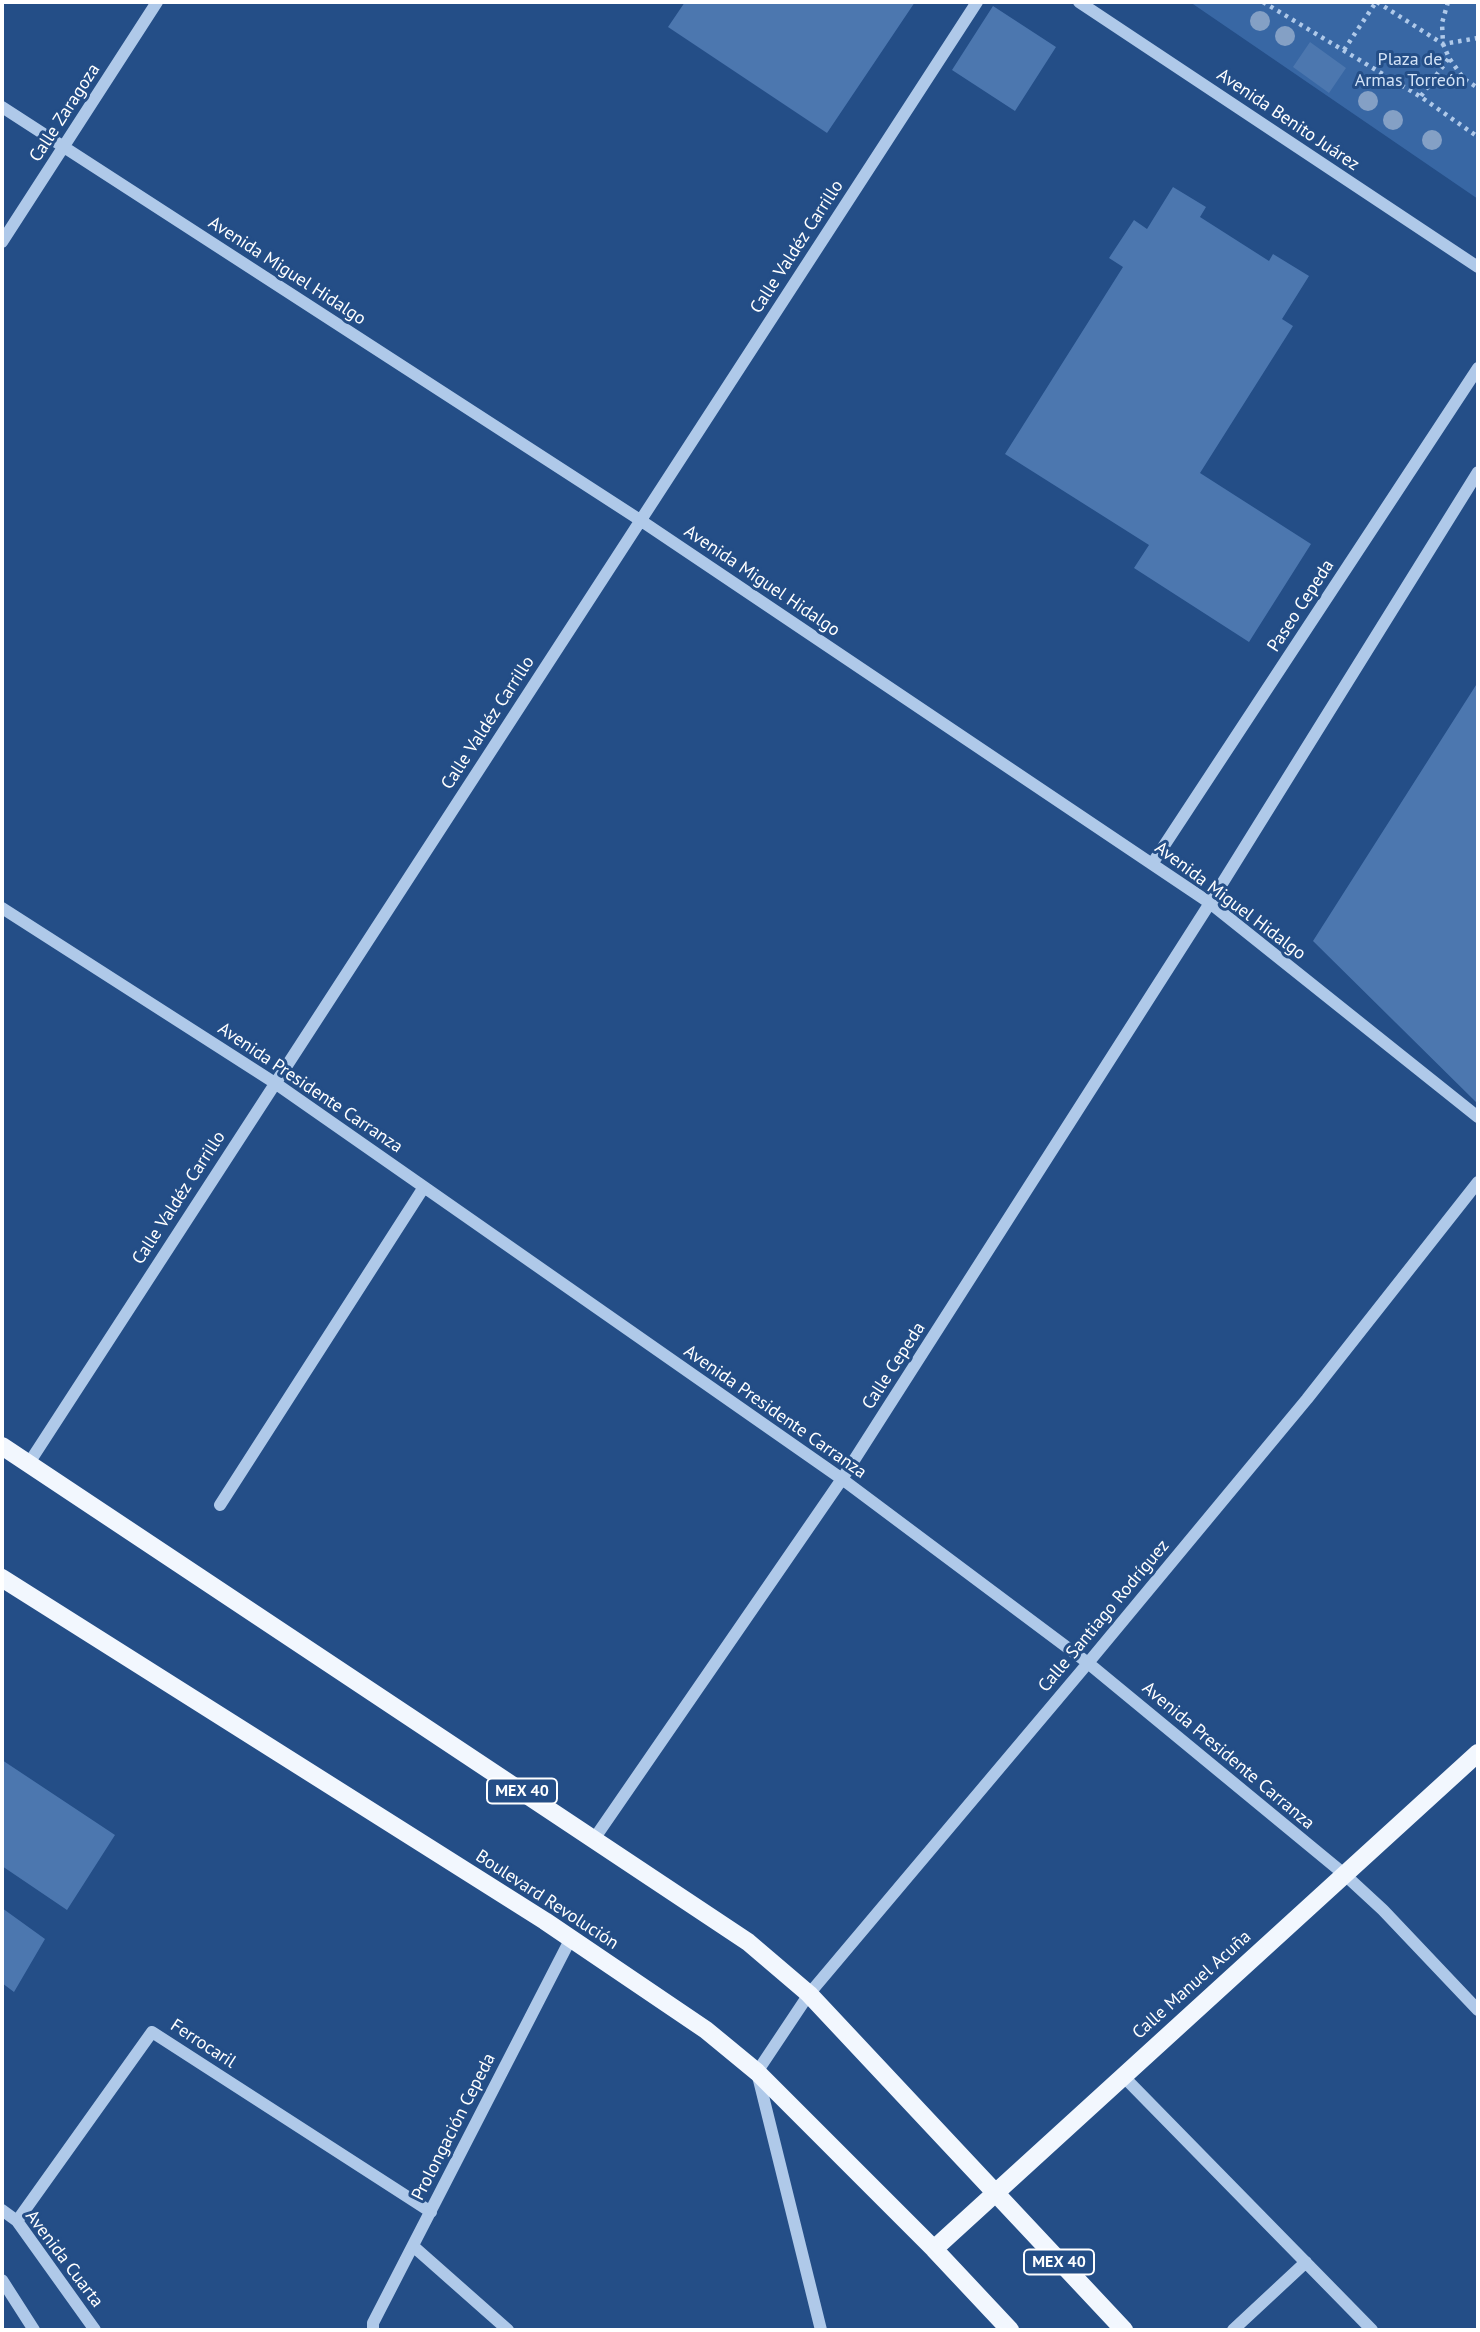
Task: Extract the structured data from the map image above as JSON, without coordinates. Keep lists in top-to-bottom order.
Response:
{
  "streets": {
    "main road": ["MEX 40", "Boulevard Revolución", "Calle Manuel Acuña"],
    "street": [
      "Calle Zaragoza",
      "Avenida Benito Juárez",
      "Calle Valdéz Carrillo",
      "Avenida Miguel Hidalgo",
      "Paseo Cepeda",
      "Avenida Presidente Carranza",
      "Calle Cepeda",
      "Calle Santiago Rodríguez",
      "Ferrocaril",
      "Prolongación Cepeda",
      "Avenida Cuarta"
    ]
  },
  "crossings": [
    ["Calle Zaragoza", "Avenida Miguel Hidalgo"],
    ["Calle Valdéz Carrillo", "Avenida Miguel Hidalgo"],
    ["Calle Valdéz Carrillo", "Avenida Presidente Carranza"],
    ["Calle Valdéz Carrillo", "MEX 40"],
    ["Avenida Miguel Hidalgo", "Paseo Cepeda"],
    ["Avenida Miguel Hidalgo", "Calle Cepeda"],
    ["Avenida Presidente Carranza", "Calle Cepeda"],
    ["Avenida Presidente Carranza", "Calle Santiago Rodríguez"],
    ["Avenida Presidente Carranza", "Calle Manuel Acuña"],
    ["Calle Cepeda", "MEX 40"],
    ["Calle Santiago Rodríguez", "MEX 40"],
    ["Calle Santiago Rodríguez", "Boulevard Revolución"],
    ["MEX 40", "Calle Manuel Acuña"],
    ["Boulevard Revolución", "Calle Manuel Acuña"],
    ["Boulevard Revolución", "Prolongación Cepeda"],
    ["Ferrocaril", "Prolongación Cepeda"],
    ["Ferrocaril", "Avenida Cuarta"]
  ],
  "parks": ["Plaza de Armas Torreón"]
}
